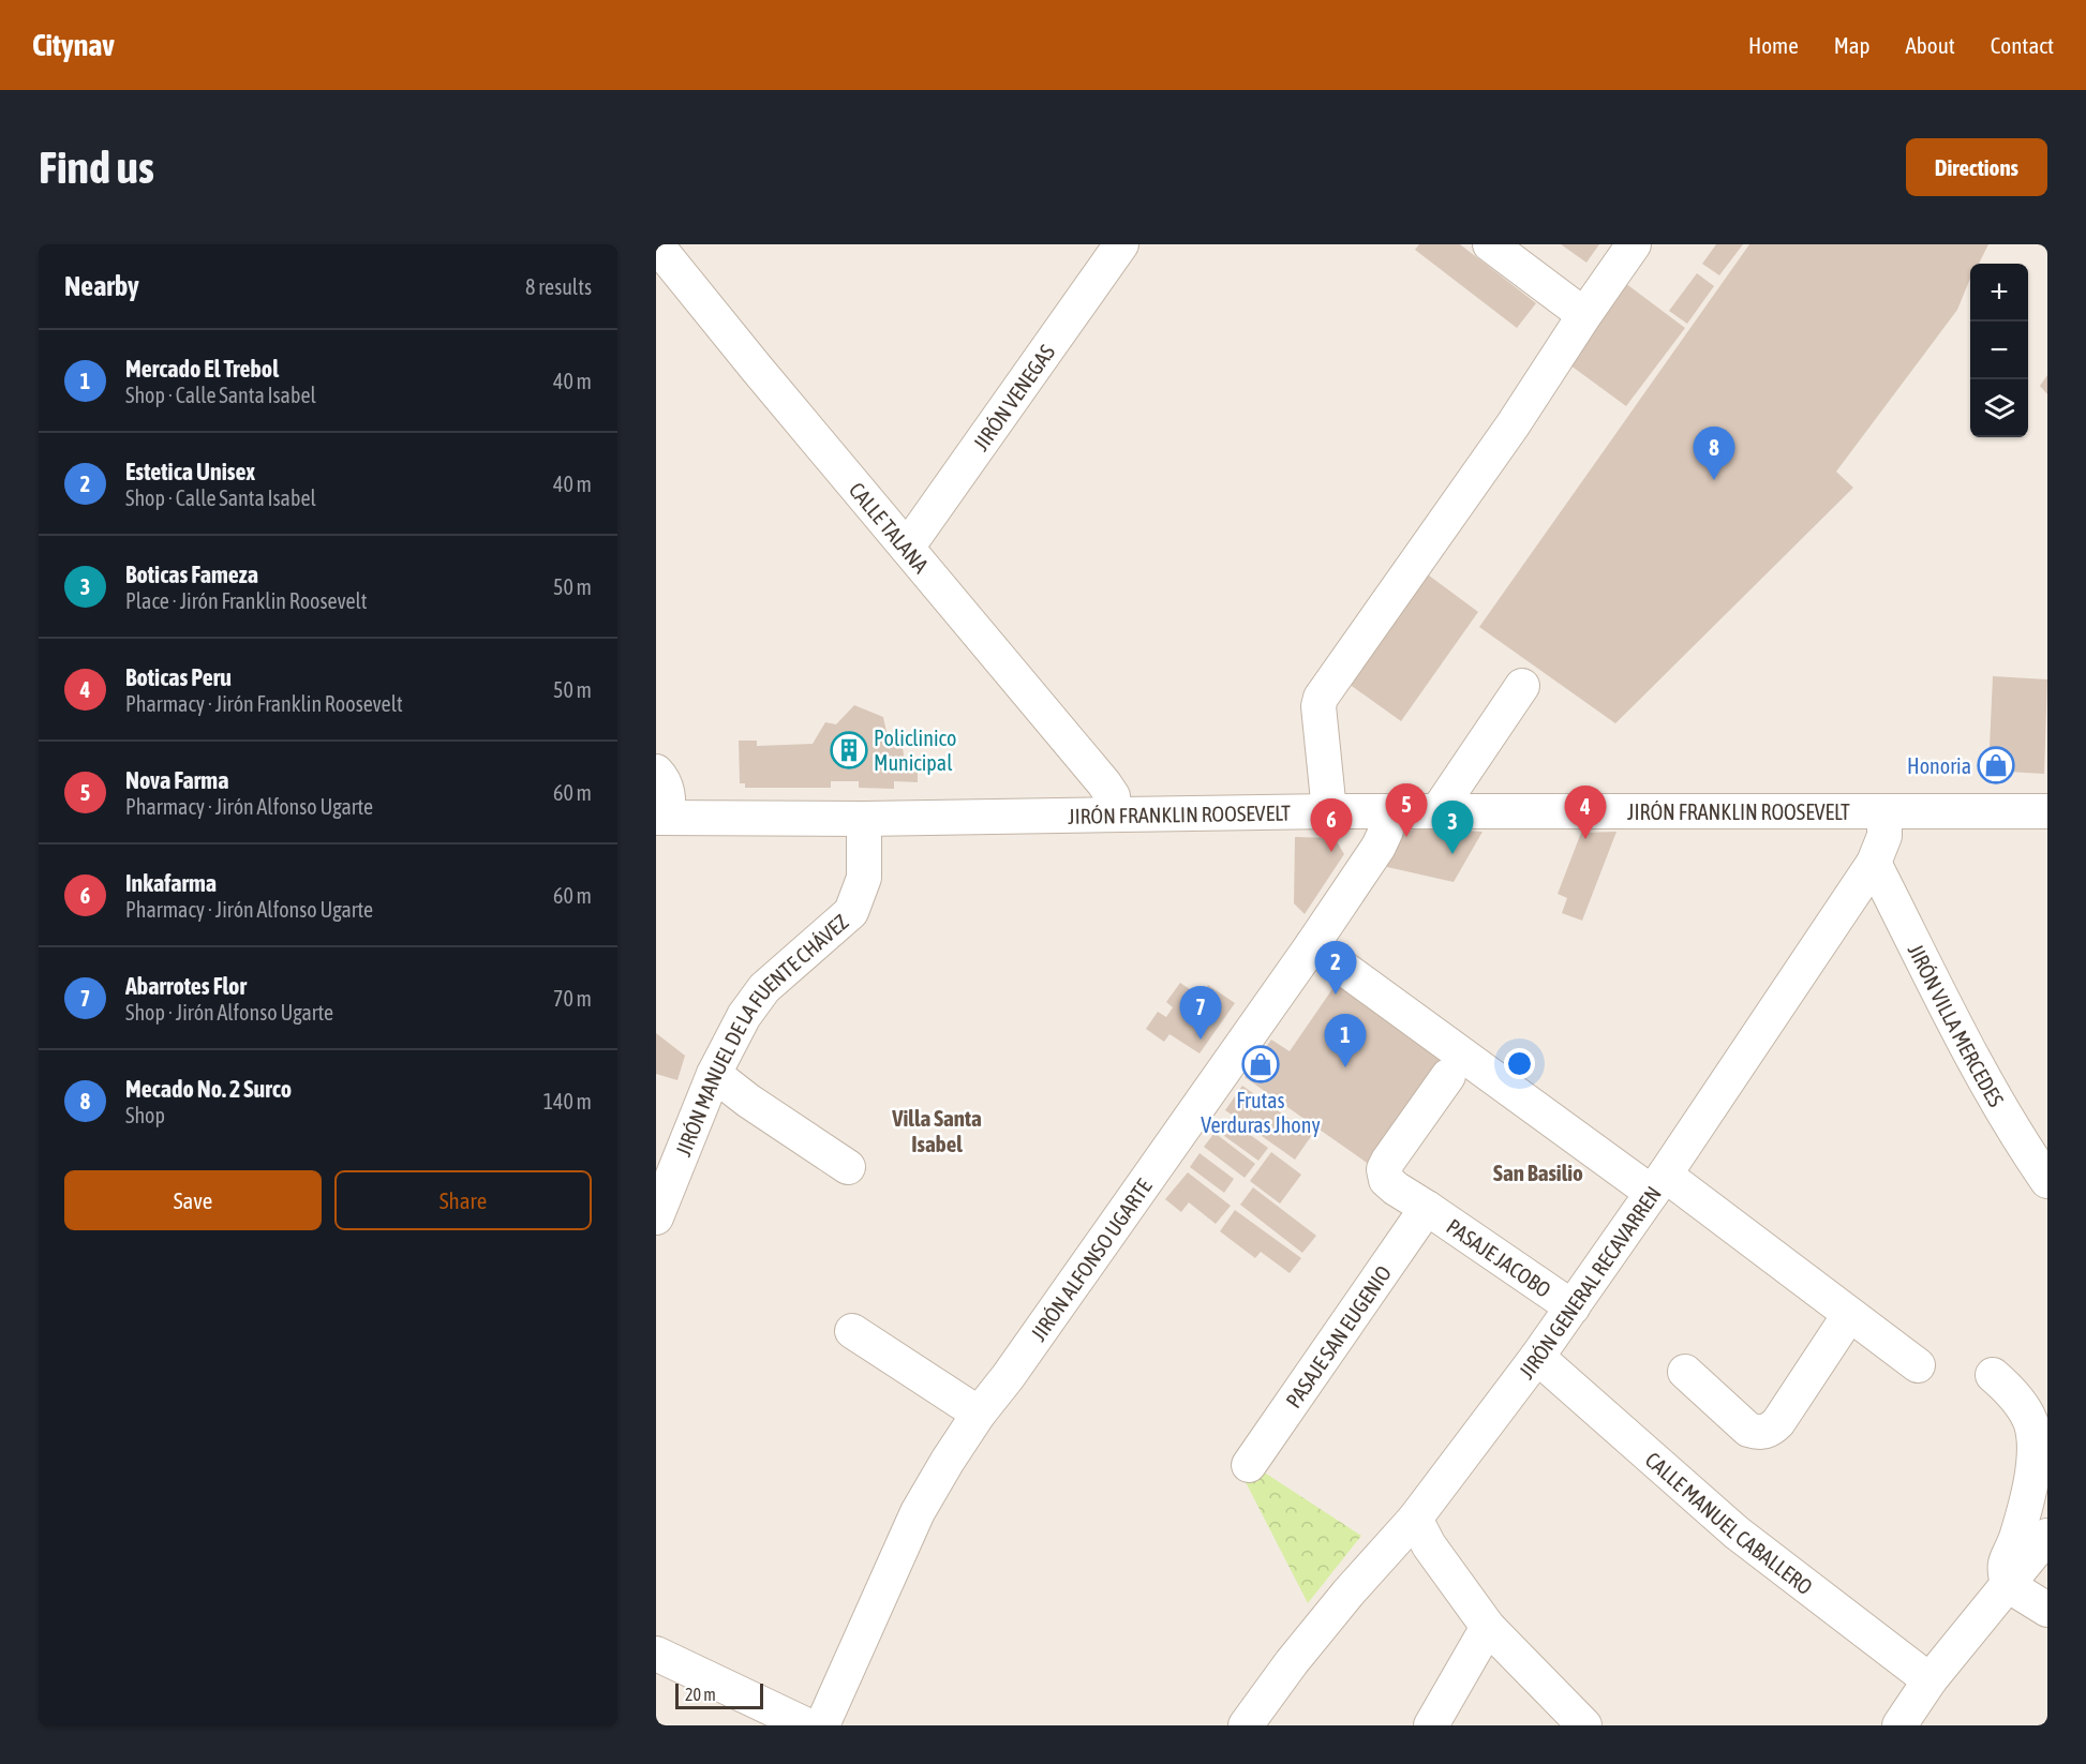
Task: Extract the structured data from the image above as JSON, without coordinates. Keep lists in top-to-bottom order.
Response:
{
  "streets": {
    "street": [
      "JIRÓN VENEGAS",
      "CALLE TALANA",
      "JIRÓN FRANKLIN ROOSEVELT",
      "JIRÓN VILLA MERCEDES",
      "JIRÓN MANUEL DE LA FUENTE CHÁVEZ",
      "PASAJE JACOBO",
      "JIRÓN ALFONSO UGARTE",
      "JIRÓN GENERAL RECAVARREN",
      "PASAJE SAN EUGENIO",
      "CALLE MANUEL CABALLERO"
    ]
  },
  "crossings": [
    ["JIRÓN VENEGAS", "CALLE TALANA"],
    ["CALLE TALANA", "JIRÓN FRANKLIN ROOSEVELT"],
    ["JIRÓN FRANKLIN ROOSEVELT", "JIRÓN MANUEL DE LA FUENTE CHÁVEZ"],
    ["JIRÓN FRANKLIN ROOSEVELT", "JIRÓN ALFONSO UGARTE"],
    ["JIRÓN FRANKLIN ROOSEVELT", "JIRÓN GENERAL RECAVARREN"],
    ["JIRÓN VILLA MERCEDES", "JIRÓN GENERAL RECAVARREN"],
    ["PASAJE JACOBO", "JIRÓN GENERAL RECAVARREN"],
    ["PASAJE JACOBO", "PASAJE SAN EUGENIO"],
    ["JIRÓN GENERAL RECAVARREN", "CALLE MANUEL CABALLERO"]
  ],
  "districts": ["Villa Santa Isabel", "San Basilio"],
  "places": {
    "building": ["Policlinico Municipal"],
    "shop": ["Honoria", "Frutas Verduras Jhony"]
  },
  "scale_bar": "20 m",
  "page": {
    "header": "Citynav",
    "nav": [
      "Home",
      "Map",
      "About",
      "Contact"
    ],
    "buttons": [
      "Directions",
      ["Save", "Share"]
    ],
    "title": "Find us",
    "heading": ["Nearby", "8 results"],
    "map_buttons": ["+", "−"],
    "list": [
      {
        "mark": "1",
        "name": "Mercado El Trebol",
        "note": "Shop · Calle Santa Isabel",
        "value": "40 m"
      },
      {
        "mark": "2",
        "name": "Estetica Unisex",
        "note": "Shop · Calle Santa Isabel",
        "value": "40 m"
      },
      {
        "mark": "3",
        "name": "Boticas Fameza",
        "note": "Place · Jirón Franklin Roosevelt",
        "value": "50 m"
      },
      {
        "mark": "4",
        "name": "Boticas Peru",
        "note": "Pharmacy · Jirón Franklin Roosevelt",
        "value": "50 m"
      },
      {
        "mark": "5",
        "name": "Nova Farma",
        "note": "Pharmacy · Jirón Alfonso Ugarte",
        "value": "60 m"
      },
      {
        "mark": "6",
        "name": "Inkafarma",
        "note": "Pharmacy · Jirón Alfonso Ugarte",
        "value": "60 m"
      },
      {
        "mark": "7",
        "name": "Abarrotes Flor",
        "note": "Shop · Jirón Alfonso Ugarte",
        "value": "70 m"
      },
      {
        "mark": "8",
        "name": "Mecado No. 2 Surco",
        "note": "Shop",
        "value": "140 m"
      }
    ],
    "pins": [
      "8",
      "5",
      "4",
      "6",
      "3",
      "2",
      "7",
      "1"
    ],
    "scale": "20 m"
  }
}
